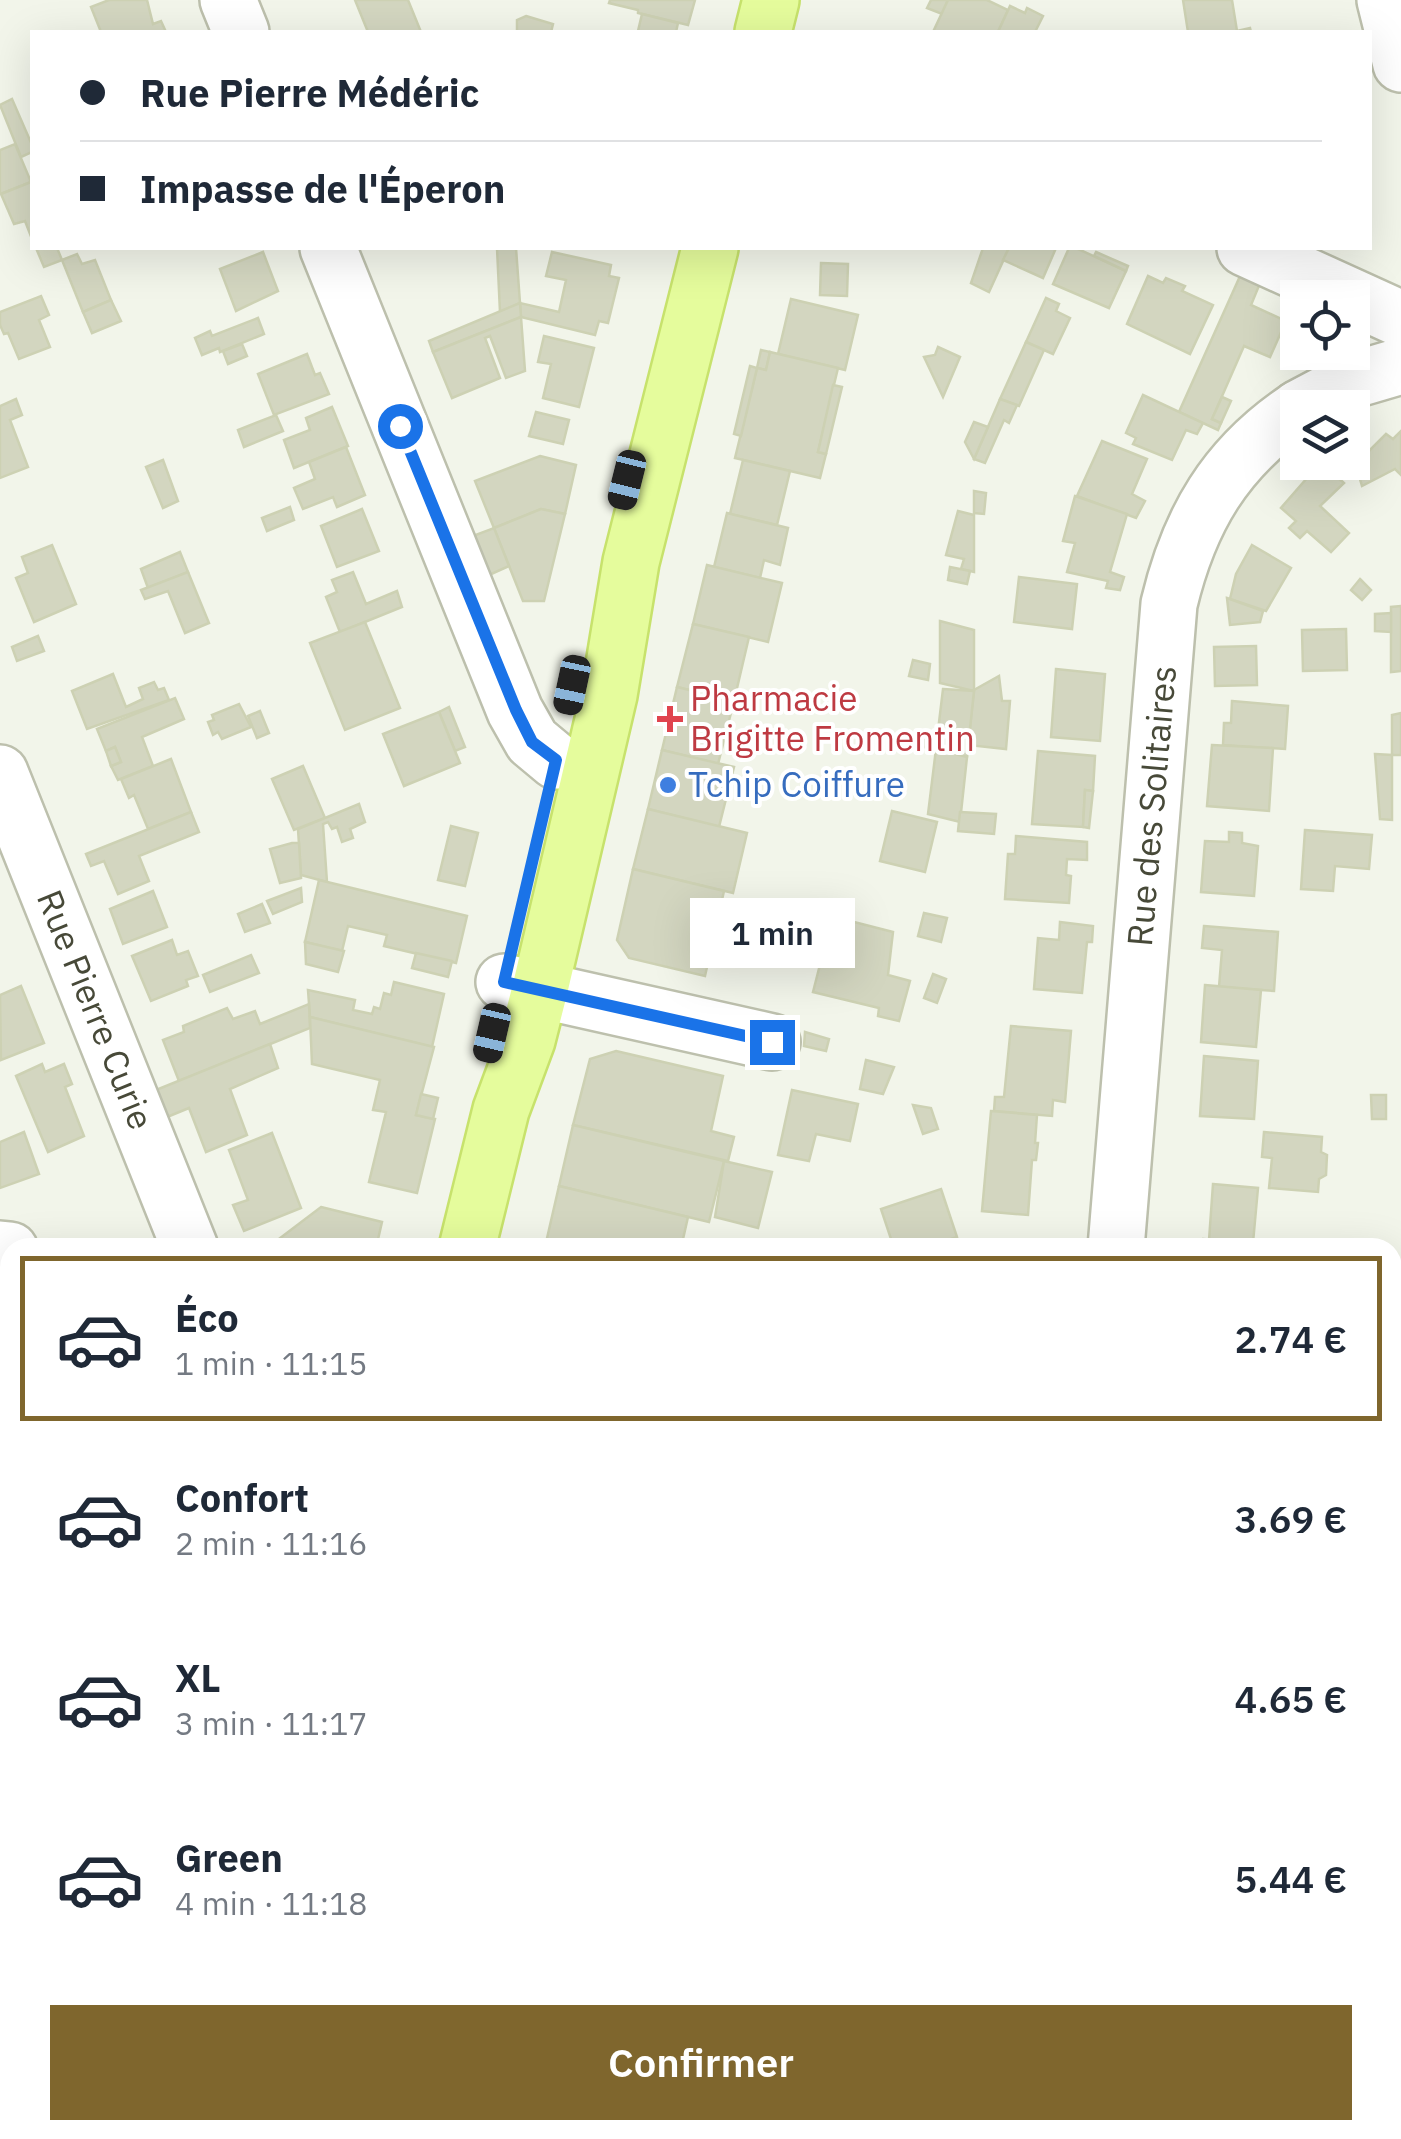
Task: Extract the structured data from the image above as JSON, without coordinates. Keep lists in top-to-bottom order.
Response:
{
  "streets": {
    "street": ["Rue des Solitaires", "Rue Pierre Curie"]
  },
  "places": {
    "health": ["Pharmacie Brigitte Fromentin"],
    "other": ["Tchip Coiffure"]
  },
  "page": {
    "banner": ["Rue Pierre Médéric", "Impasse de l'Éperon"],
    "bubble": "1 min",
    "list": [
      {
        "name": "Éco",
        "note": "1 min · 11:15",
        "value": "2.74 €"
      },
      {
        "name": "Confort",
        "note": "2 min · 11:16",
        "value": "3.69 €"
      },
      {
        "name": "XL",
        "note": "3 min · 11:17",
        "value": "4.65 €"
      },
      {
        "name": "Green",
        "note": "4 min · 11:18",
        "value": "5.44 €"
      }
    ],
    "buttons": "Confirmer"
  }
}
